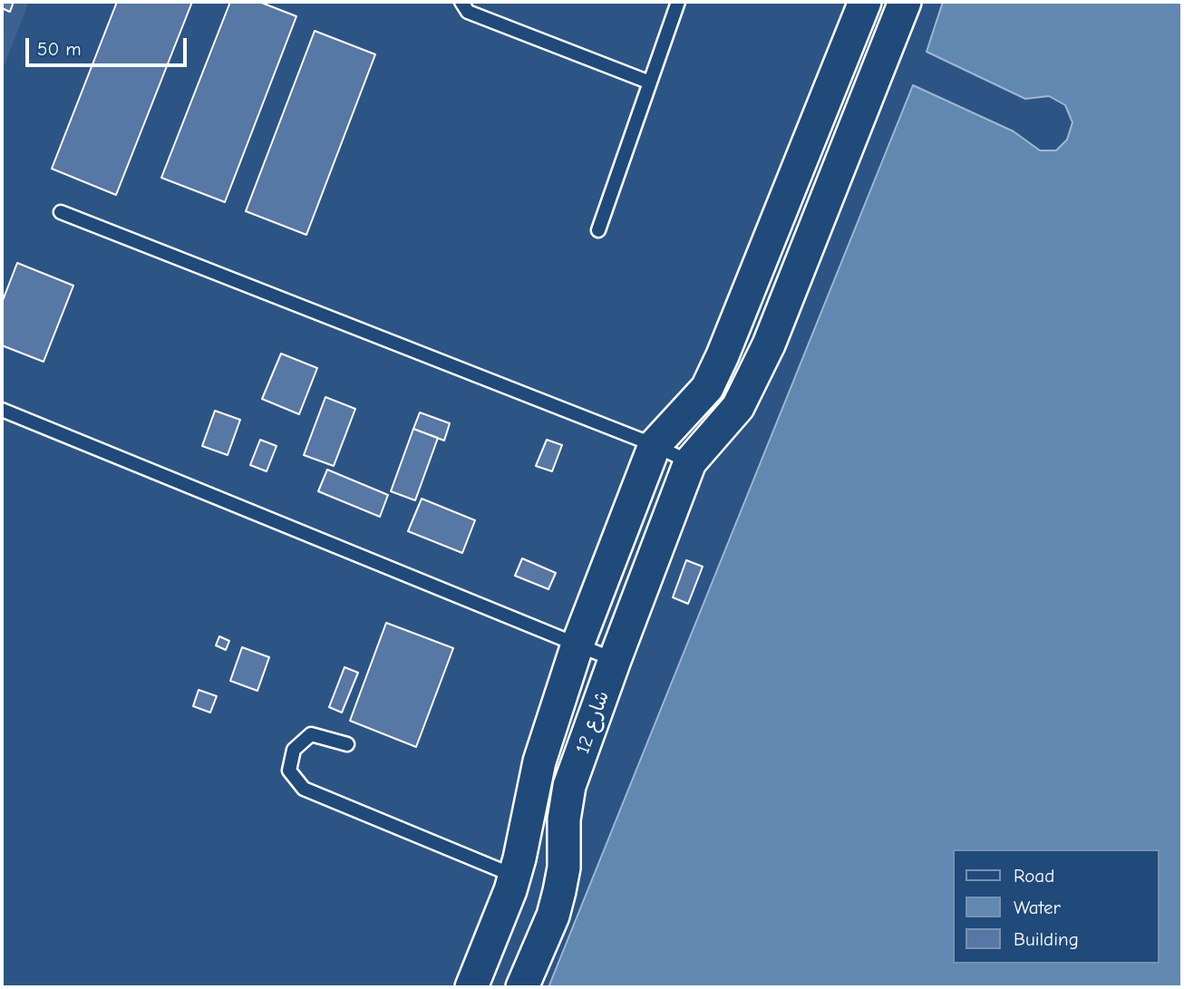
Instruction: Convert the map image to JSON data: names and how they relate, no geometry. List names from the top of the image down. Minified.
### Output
{"streets":{"street":["شارع 12"]},"legend":["Road","Water","Building"],"scale_bar":"50 m"}
